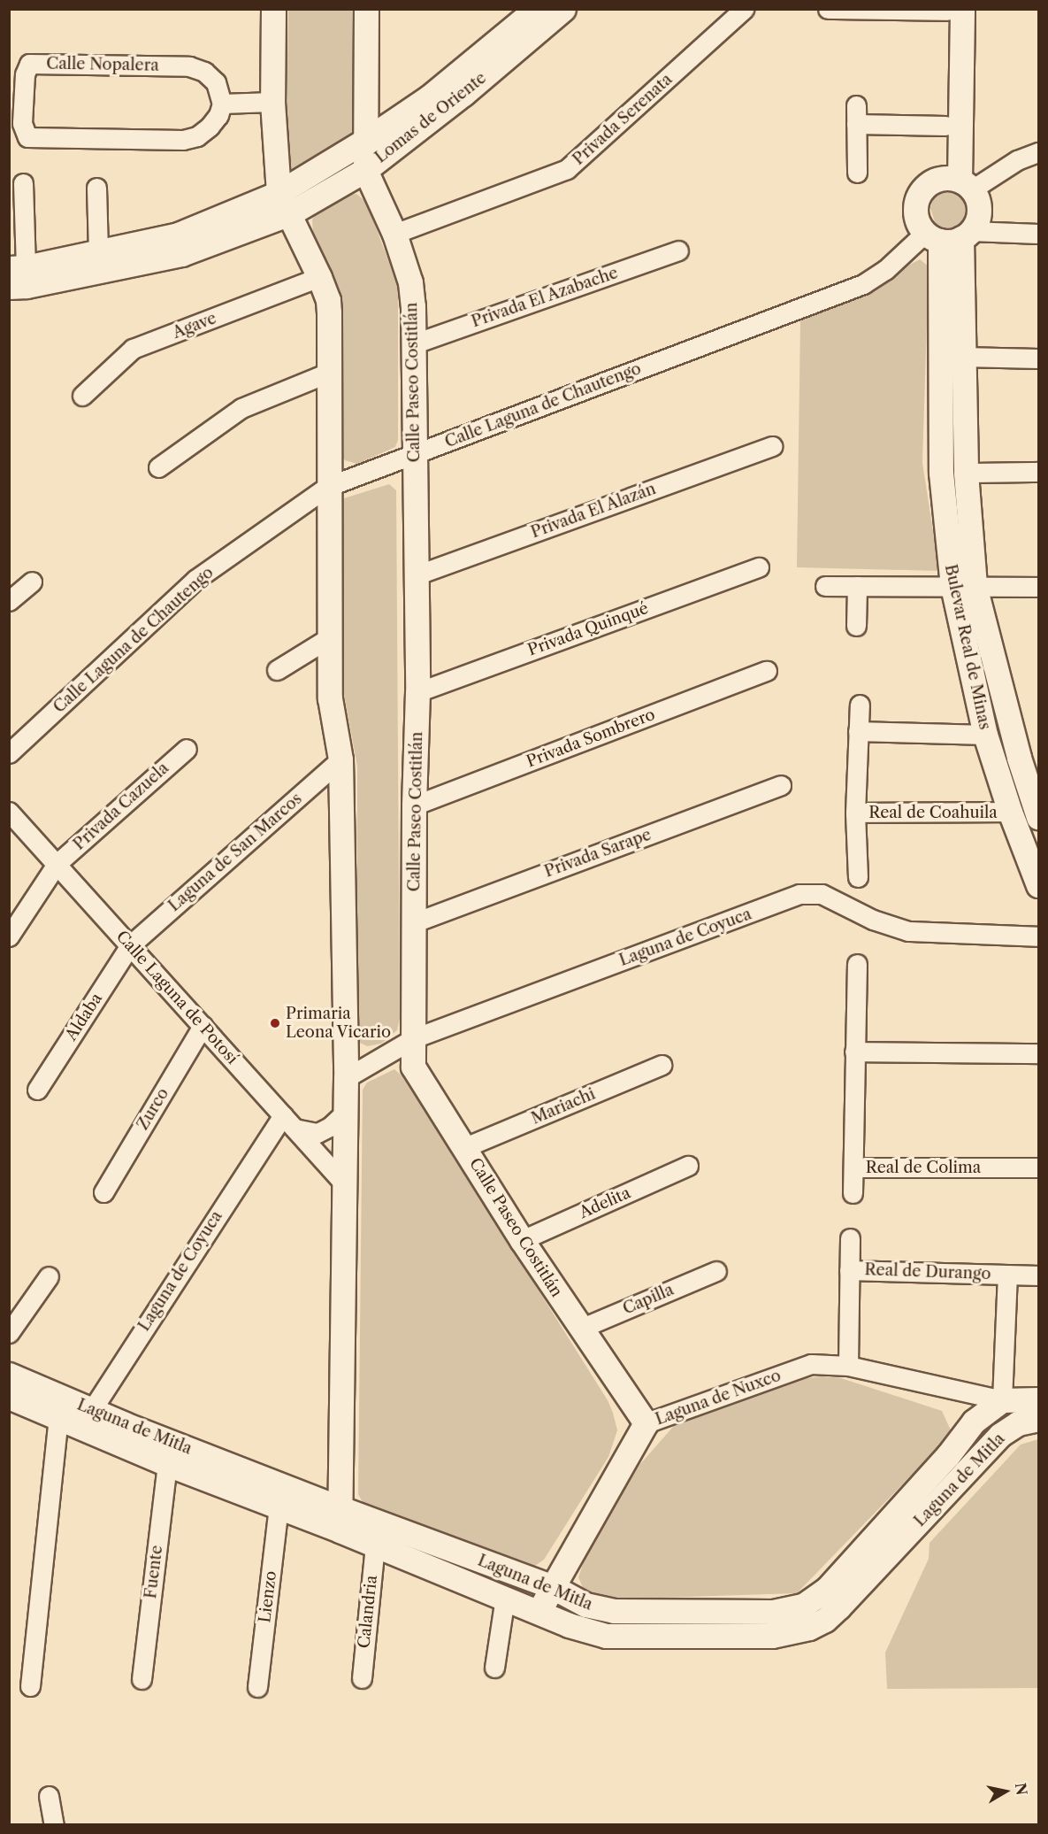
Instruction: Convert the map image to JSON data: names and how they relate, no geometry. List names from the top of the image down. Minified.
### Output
{"streets":{"street":["Calle Nopalera","Lomas de Oriente","Privada Serenata","Privada El Azabache","Agave","Calle Paseo Costitlán","Calle Laguna de Chautengo","Privada El Alazán","Privada Quinqué","Bulevar Real de Minas","Privada Sombrero","Privada Cazuela","Real de Coahuila","Laguna de San Marcos","Privada Sarape","Laguna de Coyuca","Calle Laguna de Potosí","Aldaba","Mariachi","Zurco","Real de Colima","Adelita","Real de Durango","Capilla","Laguna de Nuxco","Laguna de Mitla","Fuente","Lienzo","Calandria"]},"crossings":[["Lomas de Oriente","Calle Paseo Costitlán"],["Privada Serenata","Calle Paseo Costitlán"],["Privada El Azabache","Calle Paseo Costitlán"],["Calle Paseo Costitlán","Calle Laguna de Chautengo"],["Calle Paseo Costitlán","Privada El Alazán"],["Calle Paseo Costitlán","Privada Quinqué"],["Calle Paseo Costitlán","Privada Sombrero"],["Calle Paseo Costitlán","Privada Sarape"],["Calle Paseo Costitlán","Laguna de Coyuca"],["Calle Paseo Costitlán","Mariachi"],["Calle Paseo Costitlán","Adelita"],["Calle Paseo Costitlán","Capilla"],["Calle Paseo Costitlán","Laguna de Nuxco"],["Calle Laguna de Chautengo","Bulevar Real de Minas"],["Bulevar Real de Minas","Real de Coahuila"],["Privada Cazuela","Calle Laguna de Potosí"],["Laguna de San Marcos","Calle Laguna de Potosí"],["Laguna de San Marcos","Aldaba"],["Laguna de Coyuca","Calle Laguna de Potosí"],["Laguna de Coyuca","Laguna de Mitla"],["Calle Laguna de Potosí","Aldaba"],["Calle Laguna de Potosí","Zurco"],["Real de Durango","Laguna de Nuxco"],["Real de Durango","Laguna de Mitla"],["Laguna de Nuxco","Laguna de Mitla"],["Laguna de Mitla","Fuente"],["Laguna de Mitla","Lienzo"],["Laguna de Mitla","Calandria"]],"places":["Primaria Leona Vicario"],"north":"right"}
